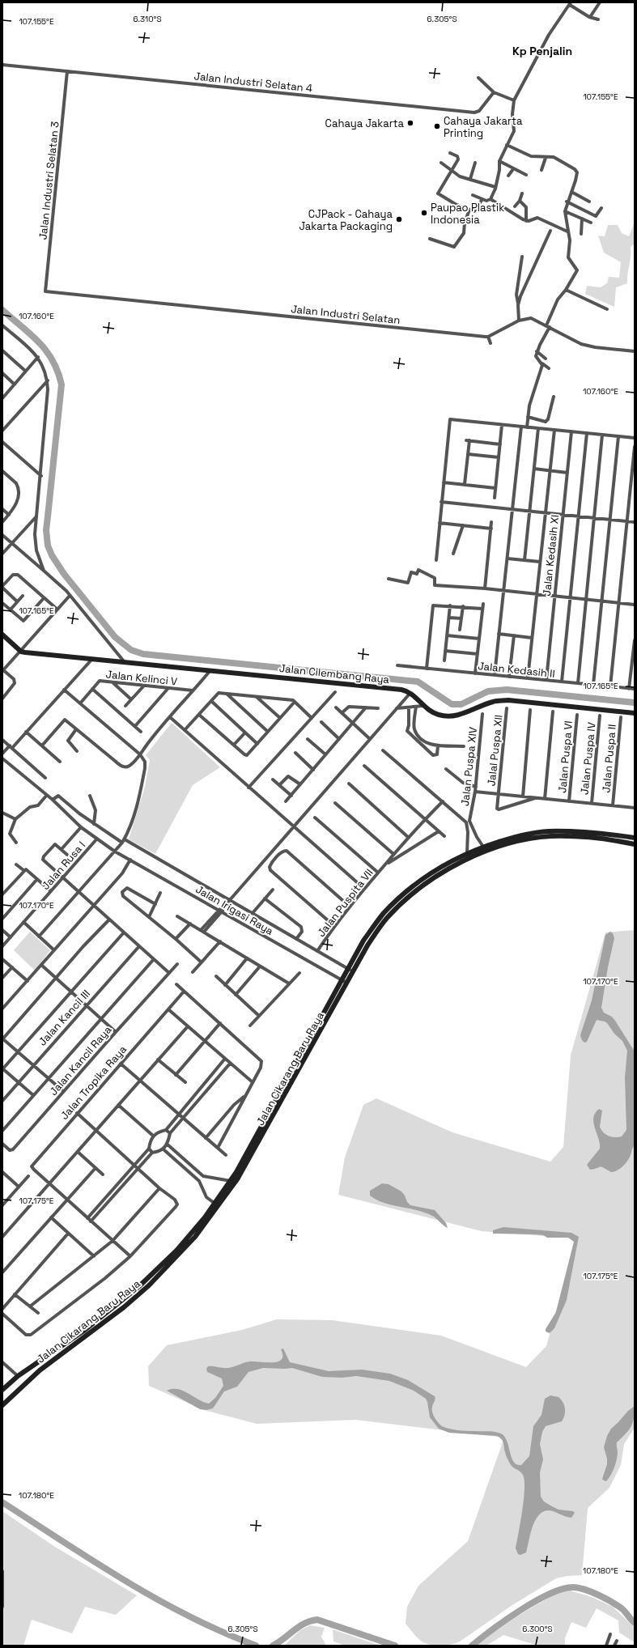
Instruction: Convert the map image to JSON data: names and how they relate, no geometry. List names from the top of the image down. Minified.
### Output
{"streets":{"main road":["Jalan Cilembang Raya","Jalan Cikarang Baru Raya"],"street":["Jalan Industri Selatan 4","Jalan Industri Selatan 3","Jalan Industri Selatan","Jalan Kedasih XI","Jalan Kedasih II","Jalan Kelinci V","Jalal Puspa XII","Jalan Puspa VI","Jalan Puspa IV","Jalan Puspa II","Jalan Puspa XIV","Jalan Rusa I","Jalan Puspita VII","Jalan Irigasi Raya","Jalan Kancil III","Jalan Kancil Raya","Jalan Tropika Raya"]},"crossings":[["Jalan Industri Selatan 4","Jalan Industri Selatan 3"],["Jalan Industri Selatan 3","Jalan Industri Selatan"],["Jalan Kedasih XI","Jalan Kedasih II"],["Jalan Puspa XIV","Jalan Cikarang Baru Raya"],["Jalan Rusa I","Jalan Irigasi Raya"],["Jalan Puspita VII","Jalan Irigasi Raya"],["Jalan Irigasi Raya","Jalan Cikarang Baru Raya"]],"districts":["Kp Penjalin"],"places":["Cahaya Jakarta","Cahaya Jakarta Printing","Paupao Plastik Indonesia","CJPack - Cahaya Jakarta Packaging"],"coordinates":["6.310°S","6.305°S","107.155°E","107.160°E","107.165°E","107.170°E","107.175°E","107.180°E","6.300°S"]}
